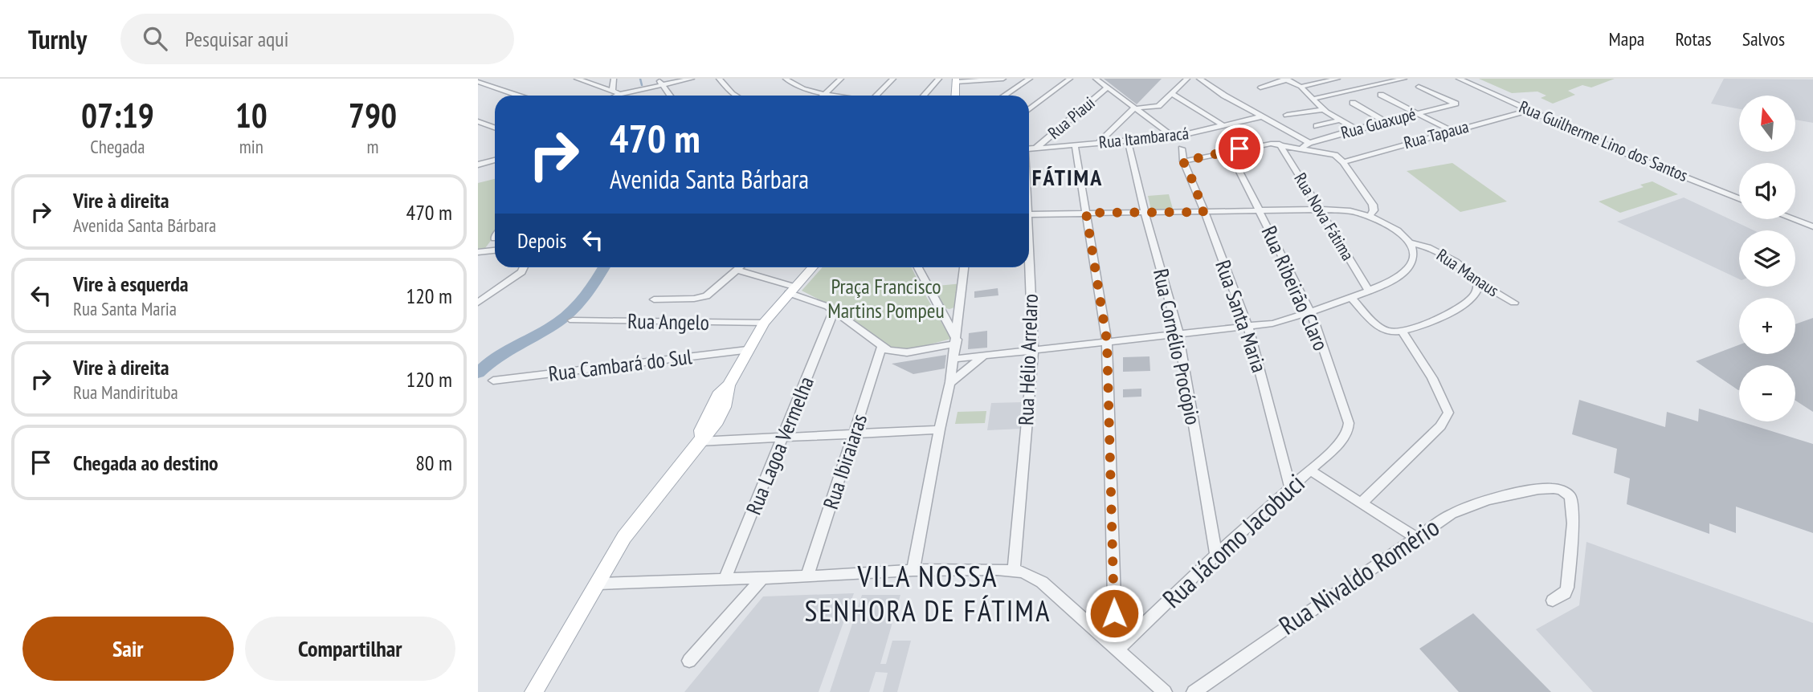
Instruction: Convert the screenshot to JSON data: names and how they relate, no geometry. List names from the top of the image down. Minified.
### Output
{"streets":{"street":["Rua Piaui","Rua Guaxupé","Rua Tapaua","Rua Itambaracá","Rua Guilherme Lino dos Santos","Rua Nova Fátima","Rua Manaus","Rua Ribeirão Claro","Rua Santa Maria","Rua Angelo","Rua Cornélio Procópio","Rua Hélio Arrelaro","Rua Cambará do Sul","Rua Lagoa Vermelha","Rua Ibiraiaras","Rua Jácomo Jacobuci","Rua Nivaldo Romério"]},"crossings":[["Rua Piaui","Rua Itambaracá"],["Rua Tapaua","Rua Guilherme Lino dos Santos"],["Rua Itambaracá","Rua Cornélio Procópio"],["Rua Ribeirão Claro","Rua Jácomo Jacobuci"],["Rua Santa Maria","Rua Jácomo Jacobuci"],["Rua Cornélio Procópio","Rua Jácomo Jacobuci"]],"districts":["FÁTIMA","VILA NOSSA SENHORA DE FÁTIMA"],"parks":["Praça Francisco Martins Pompeu"],"north":"top","page":{"header":"Turnly","search":"Pesquisar aqui","nav":["Mapa","Rotas","Salvos"],"eta":["07:19","Chegada","10","min","790","m"],"map_buttons":["+","−"],"turn":["470 m","Avenida Santa Bárbara"],"list":[{"name":"Vire à direita","note":"Avenida Santa Bárbara","value":"470 m"},{"name":"Vire à esquerda","note":"Rua Santa Maria","value":"120 m"},{"name":"Vire à direita","note":"Rua Mandirituba","value":"120 m"},{"name":"Chegada ao destino","value":"80 m"}],"then":"Depois","buttons":["Sair","Compartilhar"]}}
